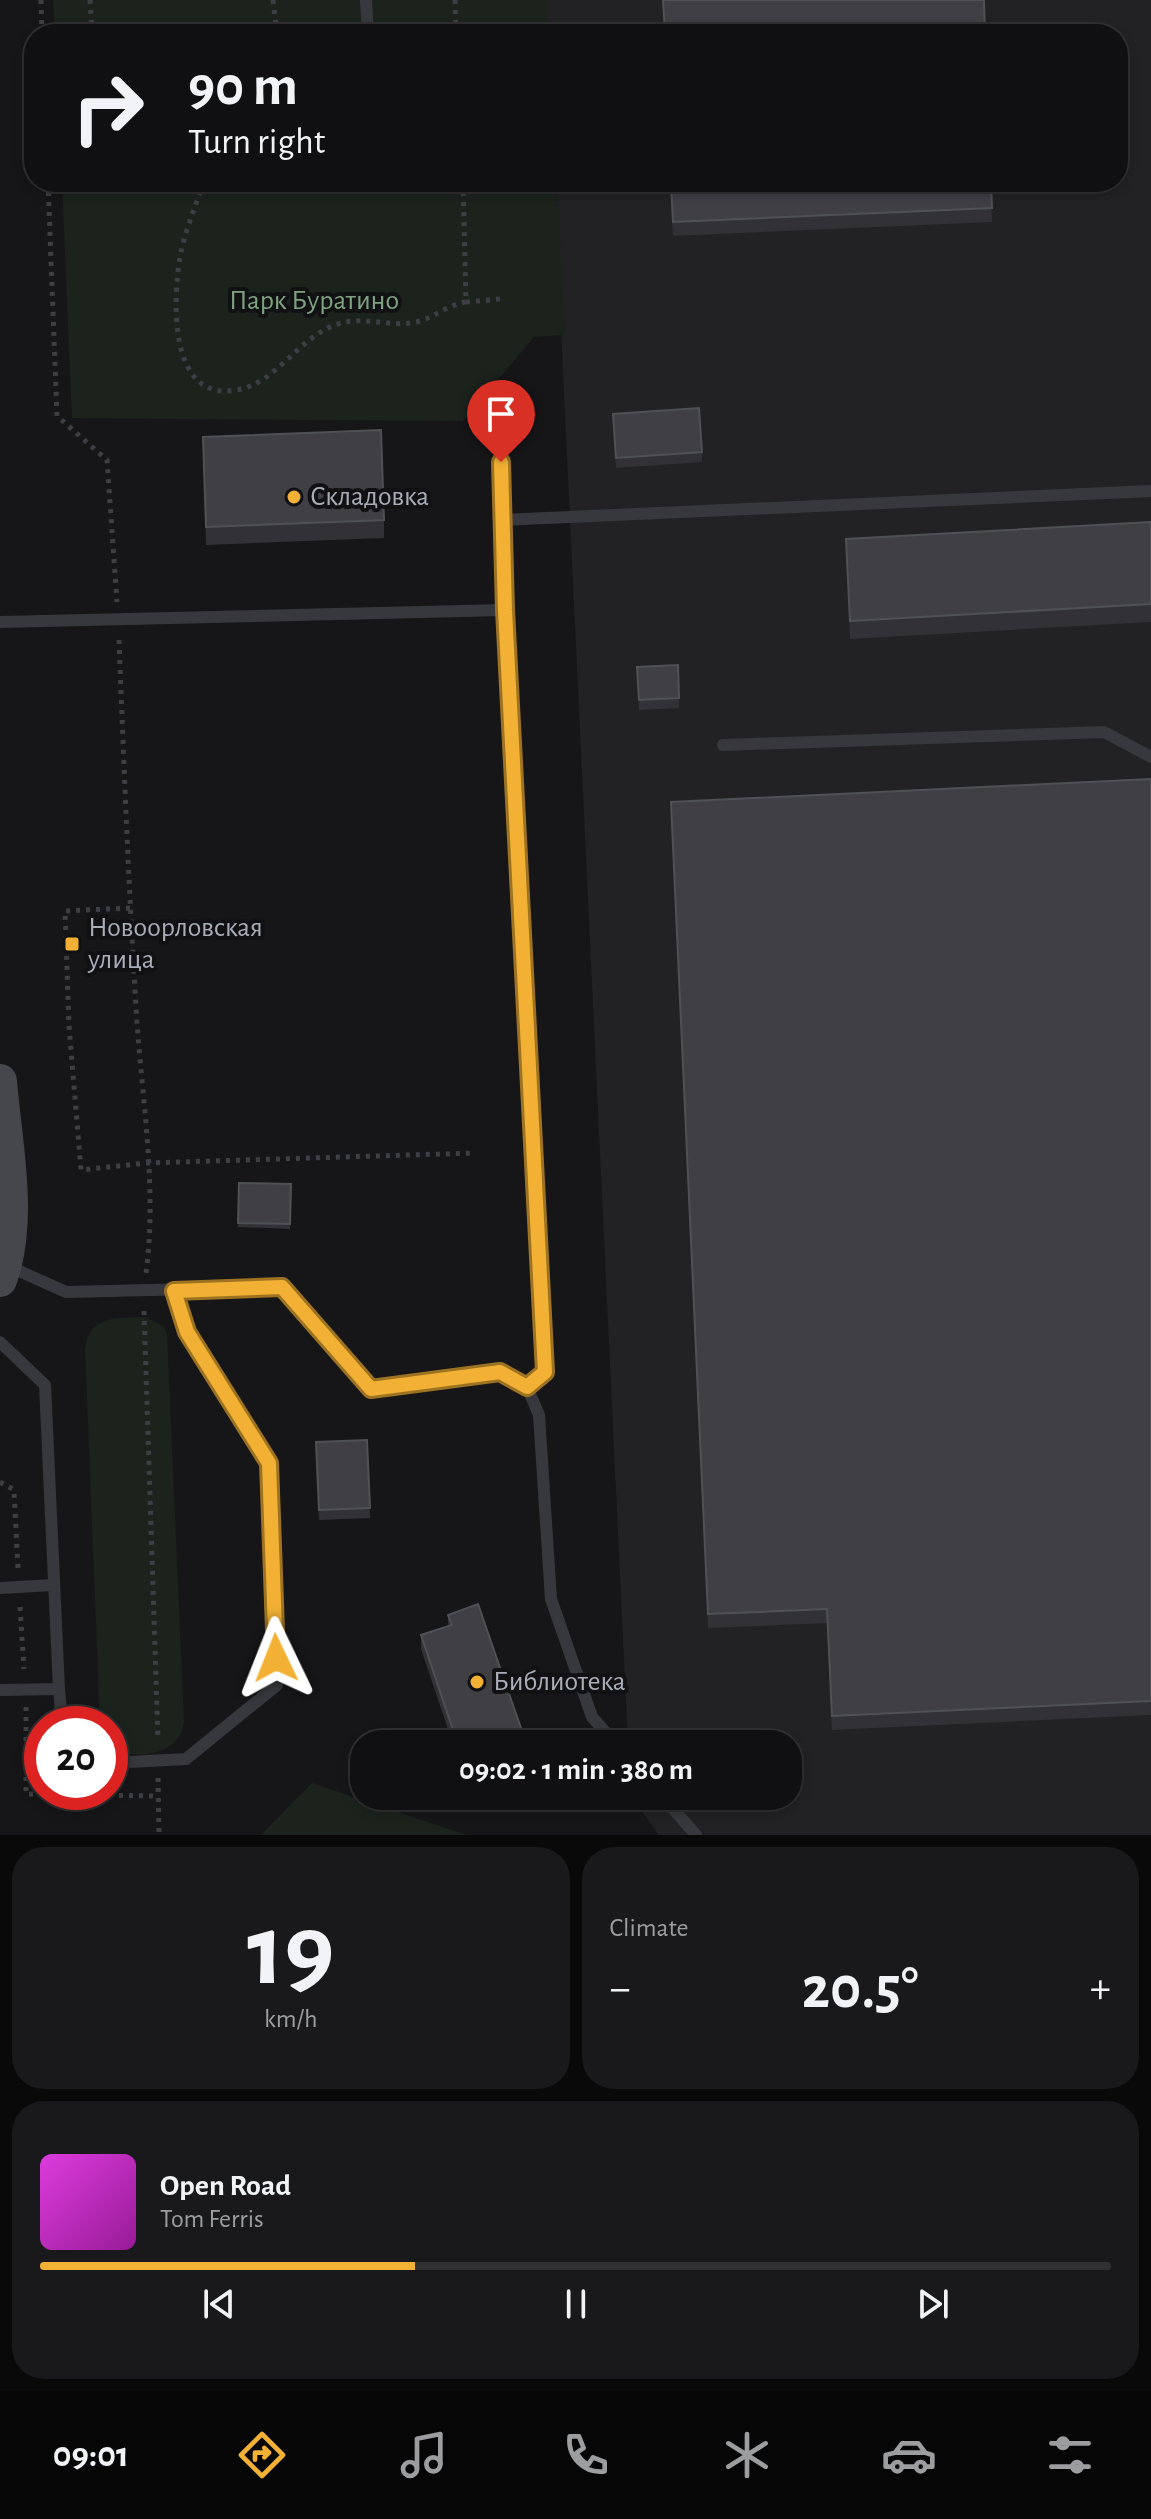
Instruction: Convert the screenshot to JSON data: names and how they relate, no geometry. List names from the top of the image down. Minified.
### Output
{"parks":["Парк Буратино"],"places":{"other":["Складовка","Библиотека"],"transit":["Новоорловская улица"]},"page":{"turn":["90 m","Turn right"],"limit":"20","trip":"09:02 · 1 min · 380 m","tile":[["19","km/h"],"Climate"],"heat":["−","20.5°","+"],"song":["Open Road","Tom Ferris"],"tabs":"09:01"}}
